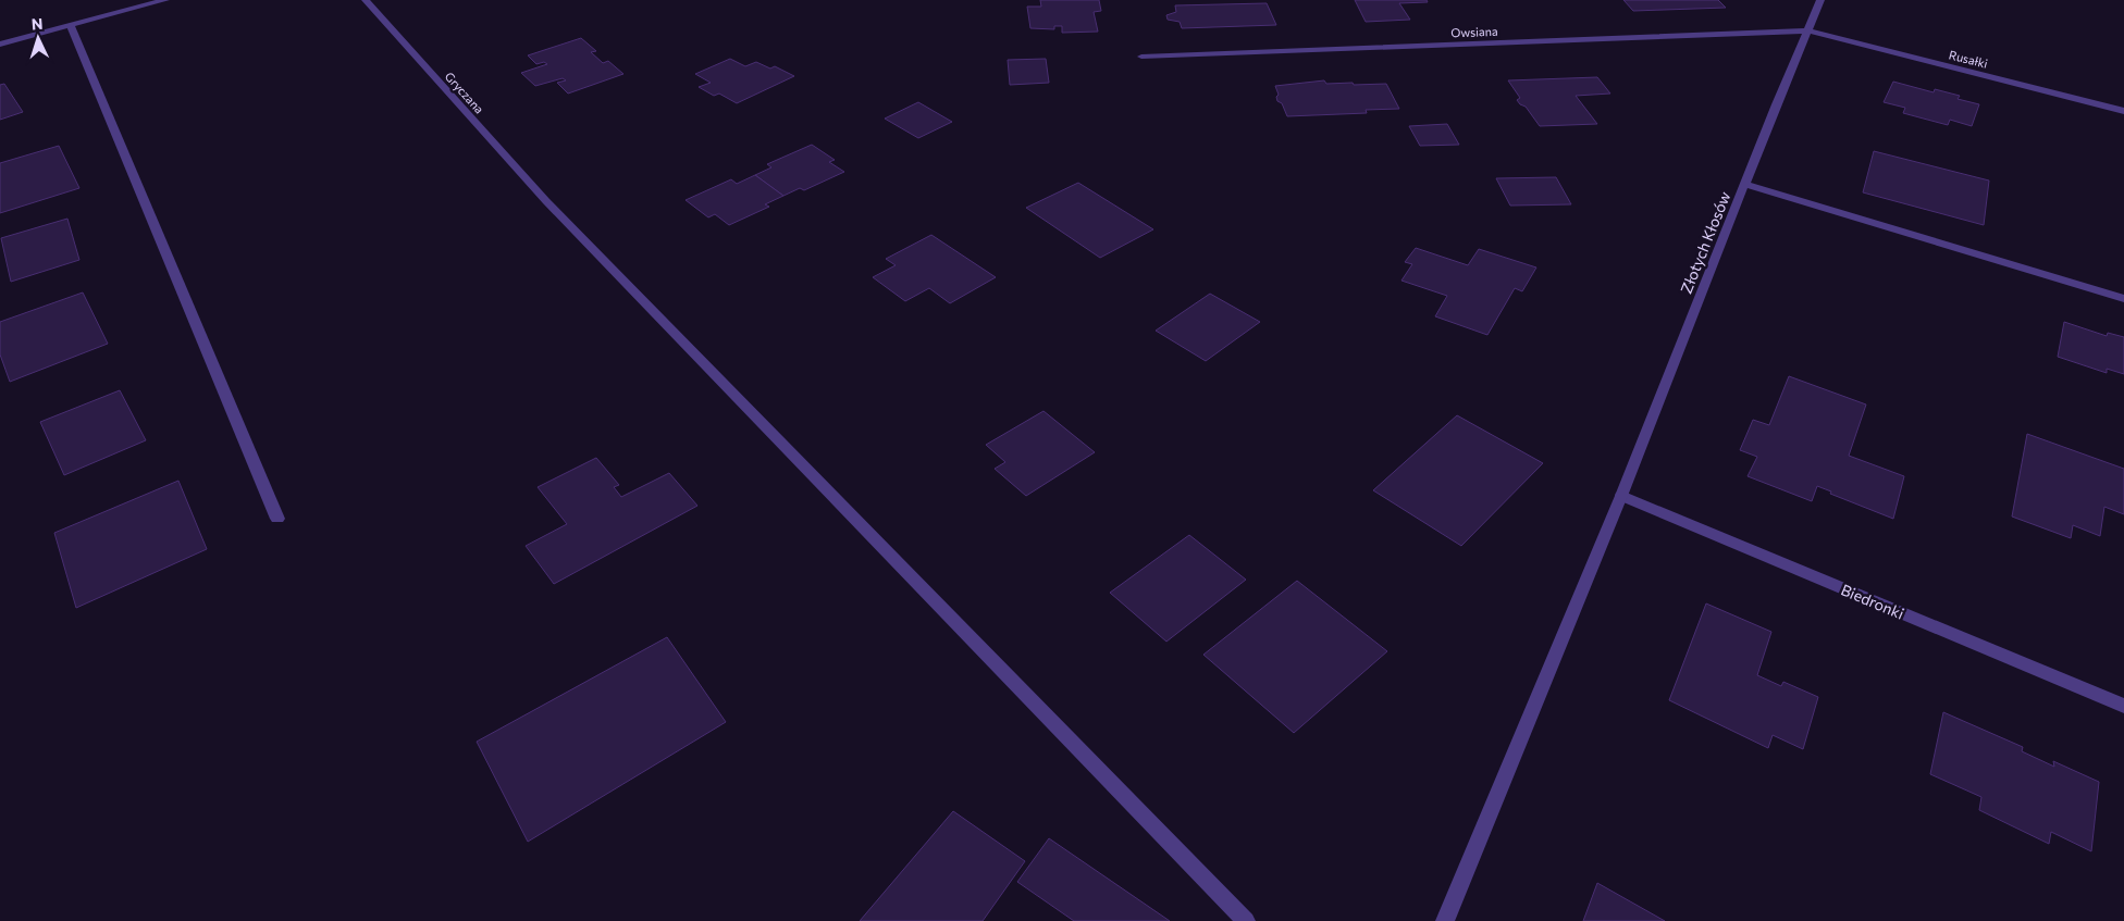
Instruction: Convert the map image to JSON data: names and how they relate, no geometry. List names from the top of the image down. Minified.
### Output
{"streets":{"street":["Owsiana","Rusałki","Gryczana","Złotych Kłosów","Biedronki"]},"crossings":[["Owsiana","Rusałki"],["Owsiana","Złotych Kłosów"],["Rusałki","Złotych Kłosów"],["Złotych Kłosów","Biedronki"]],"north":"top"}
